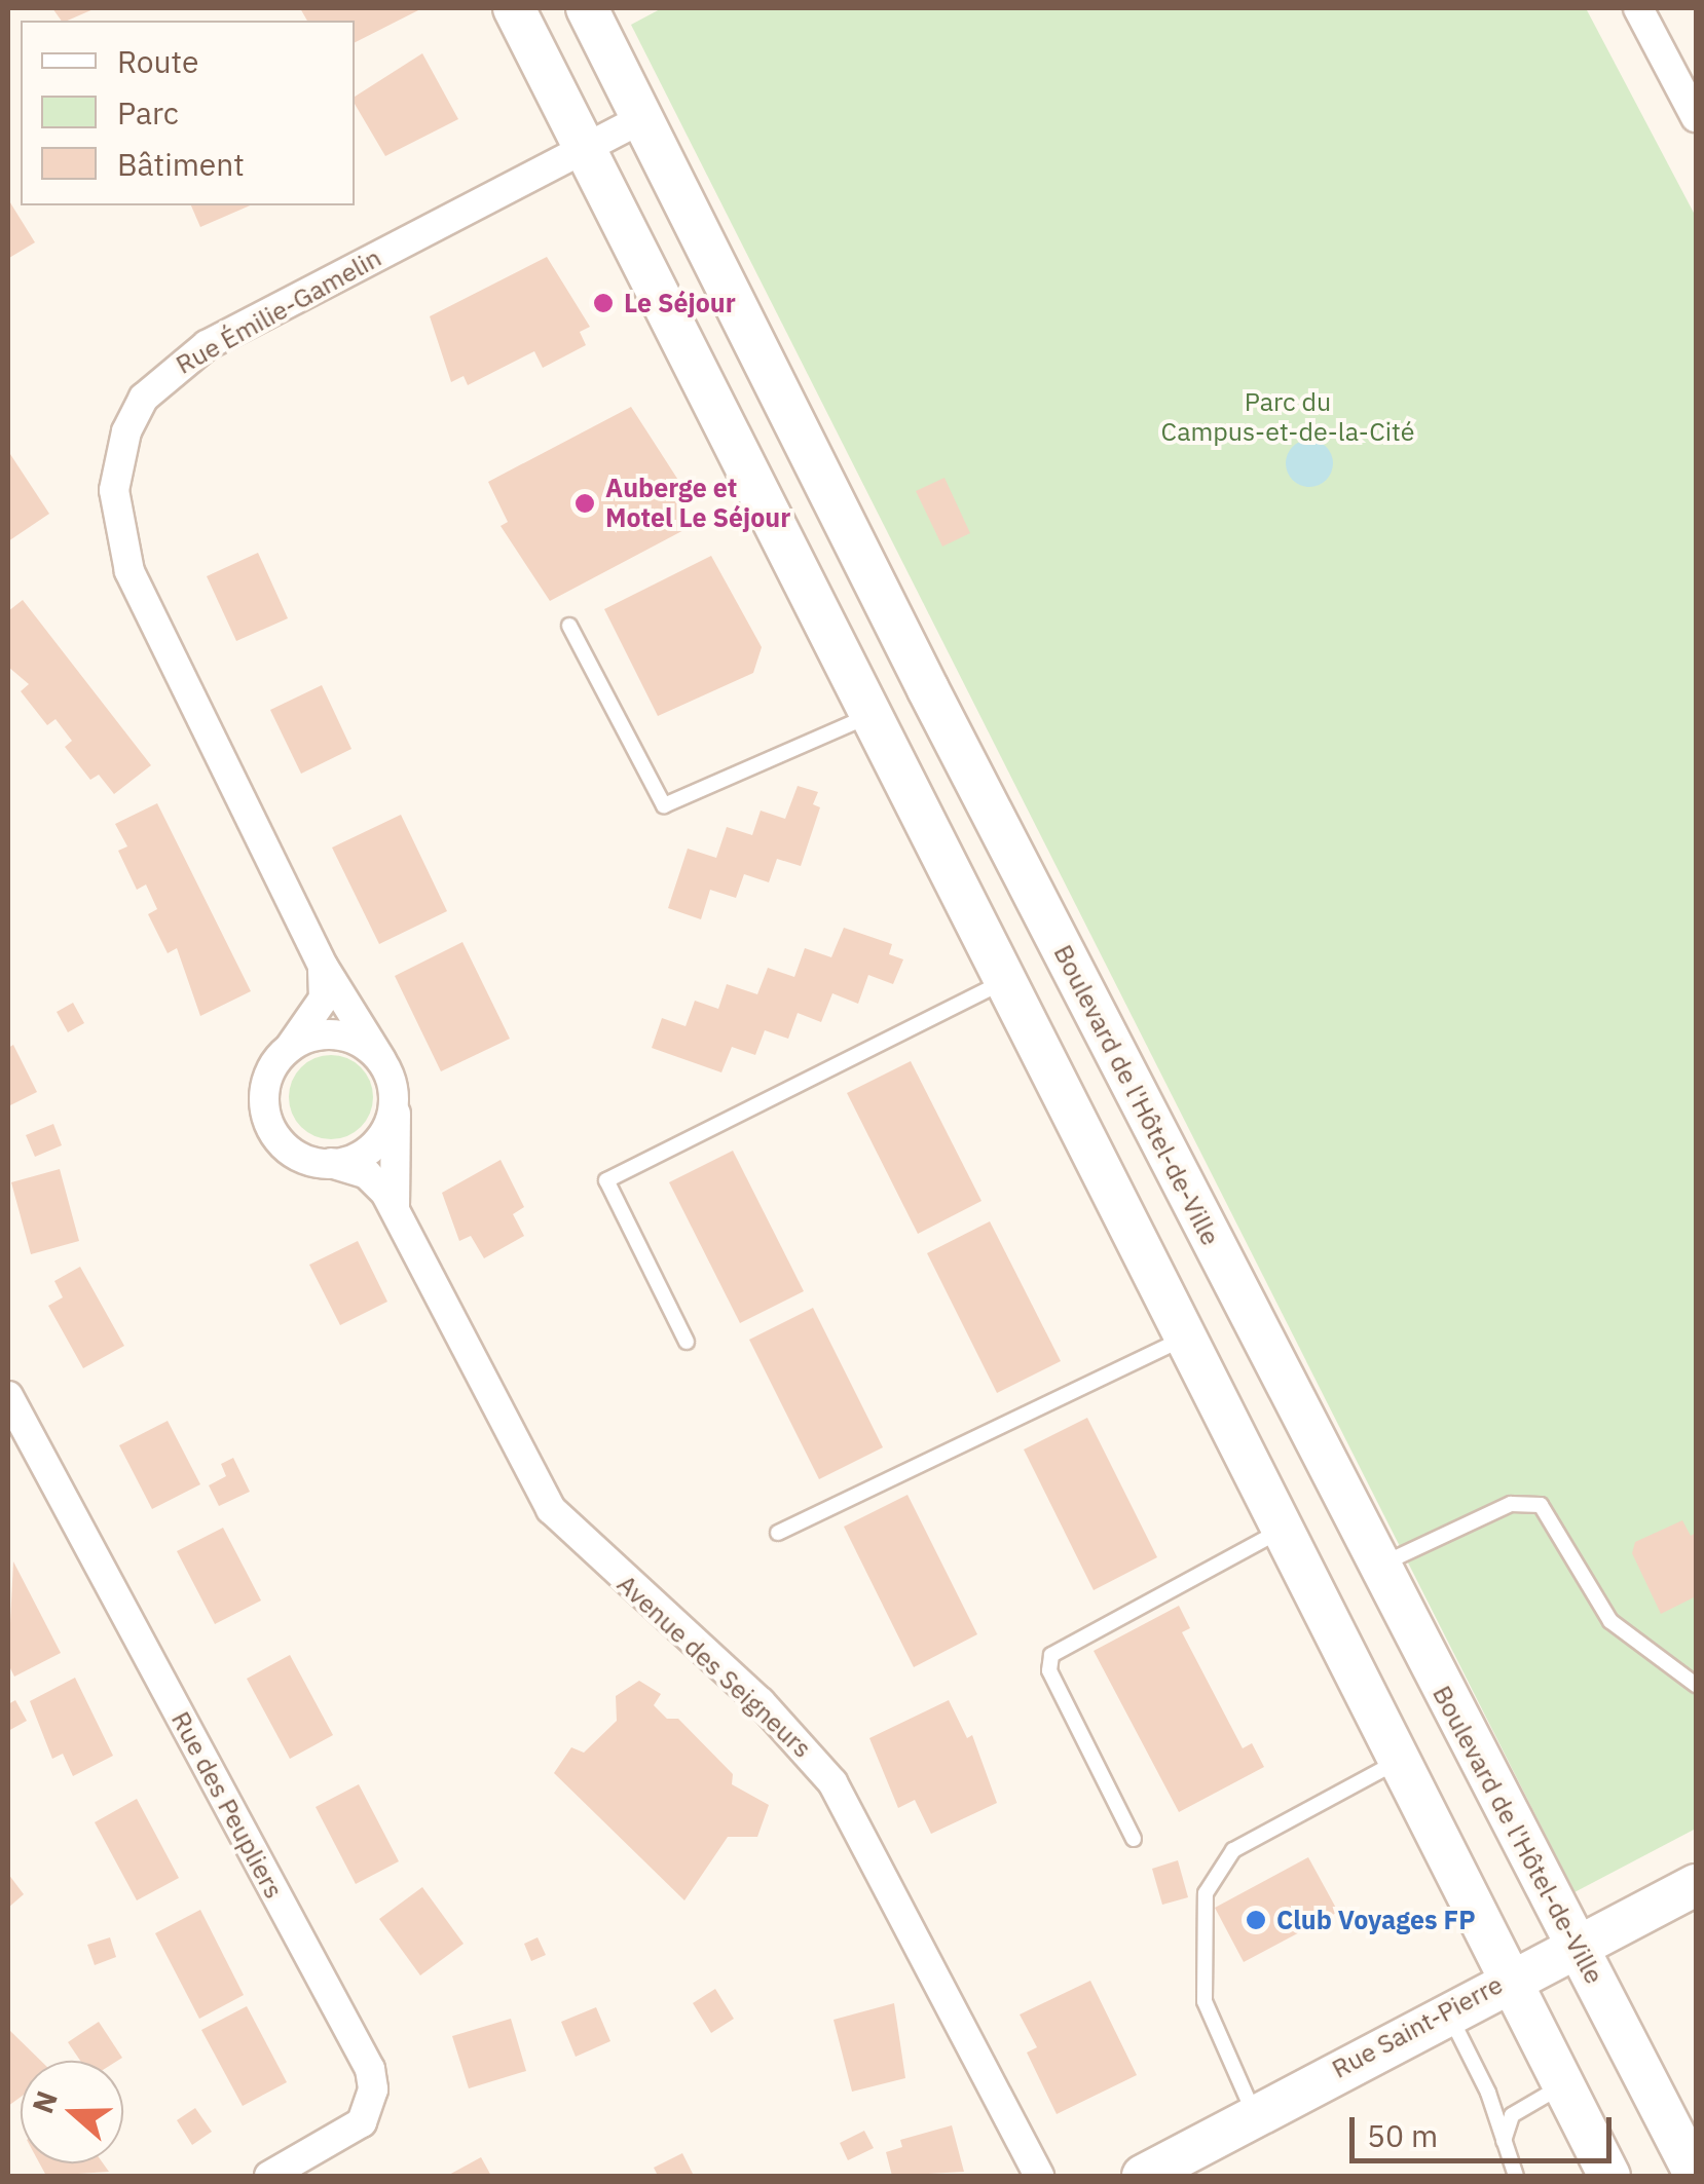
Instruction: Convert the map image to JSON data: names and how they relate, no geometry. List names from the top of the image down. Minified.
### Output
{"streets":{"main road":["Boulevard de l'Hôtel-de-Ville","Rue Saint-Pierre"],"street":["Rue Émilie-Gamelin","Avenue des Seigneurs","Rue des Peupliers"]},"crossings":[["Rue Émilie-Gamelin","Boulevard de l'Hôtel-de-Ville"],["Rue Émilie-Gamelin","Avenue des Seigneurs"],["Boulevard de l'Hôtel-de-Ville","Rue Saint-Pierre"]],"parks":["Parc du Campus-et-de-la-Cité"],"places":["Le Séjour","Auberge et Motel Le Séjour","Club Voyages FP"],"legend":["Route","Parc","Bâtiment"],"scale_bar":"50 m","north":"left"}
